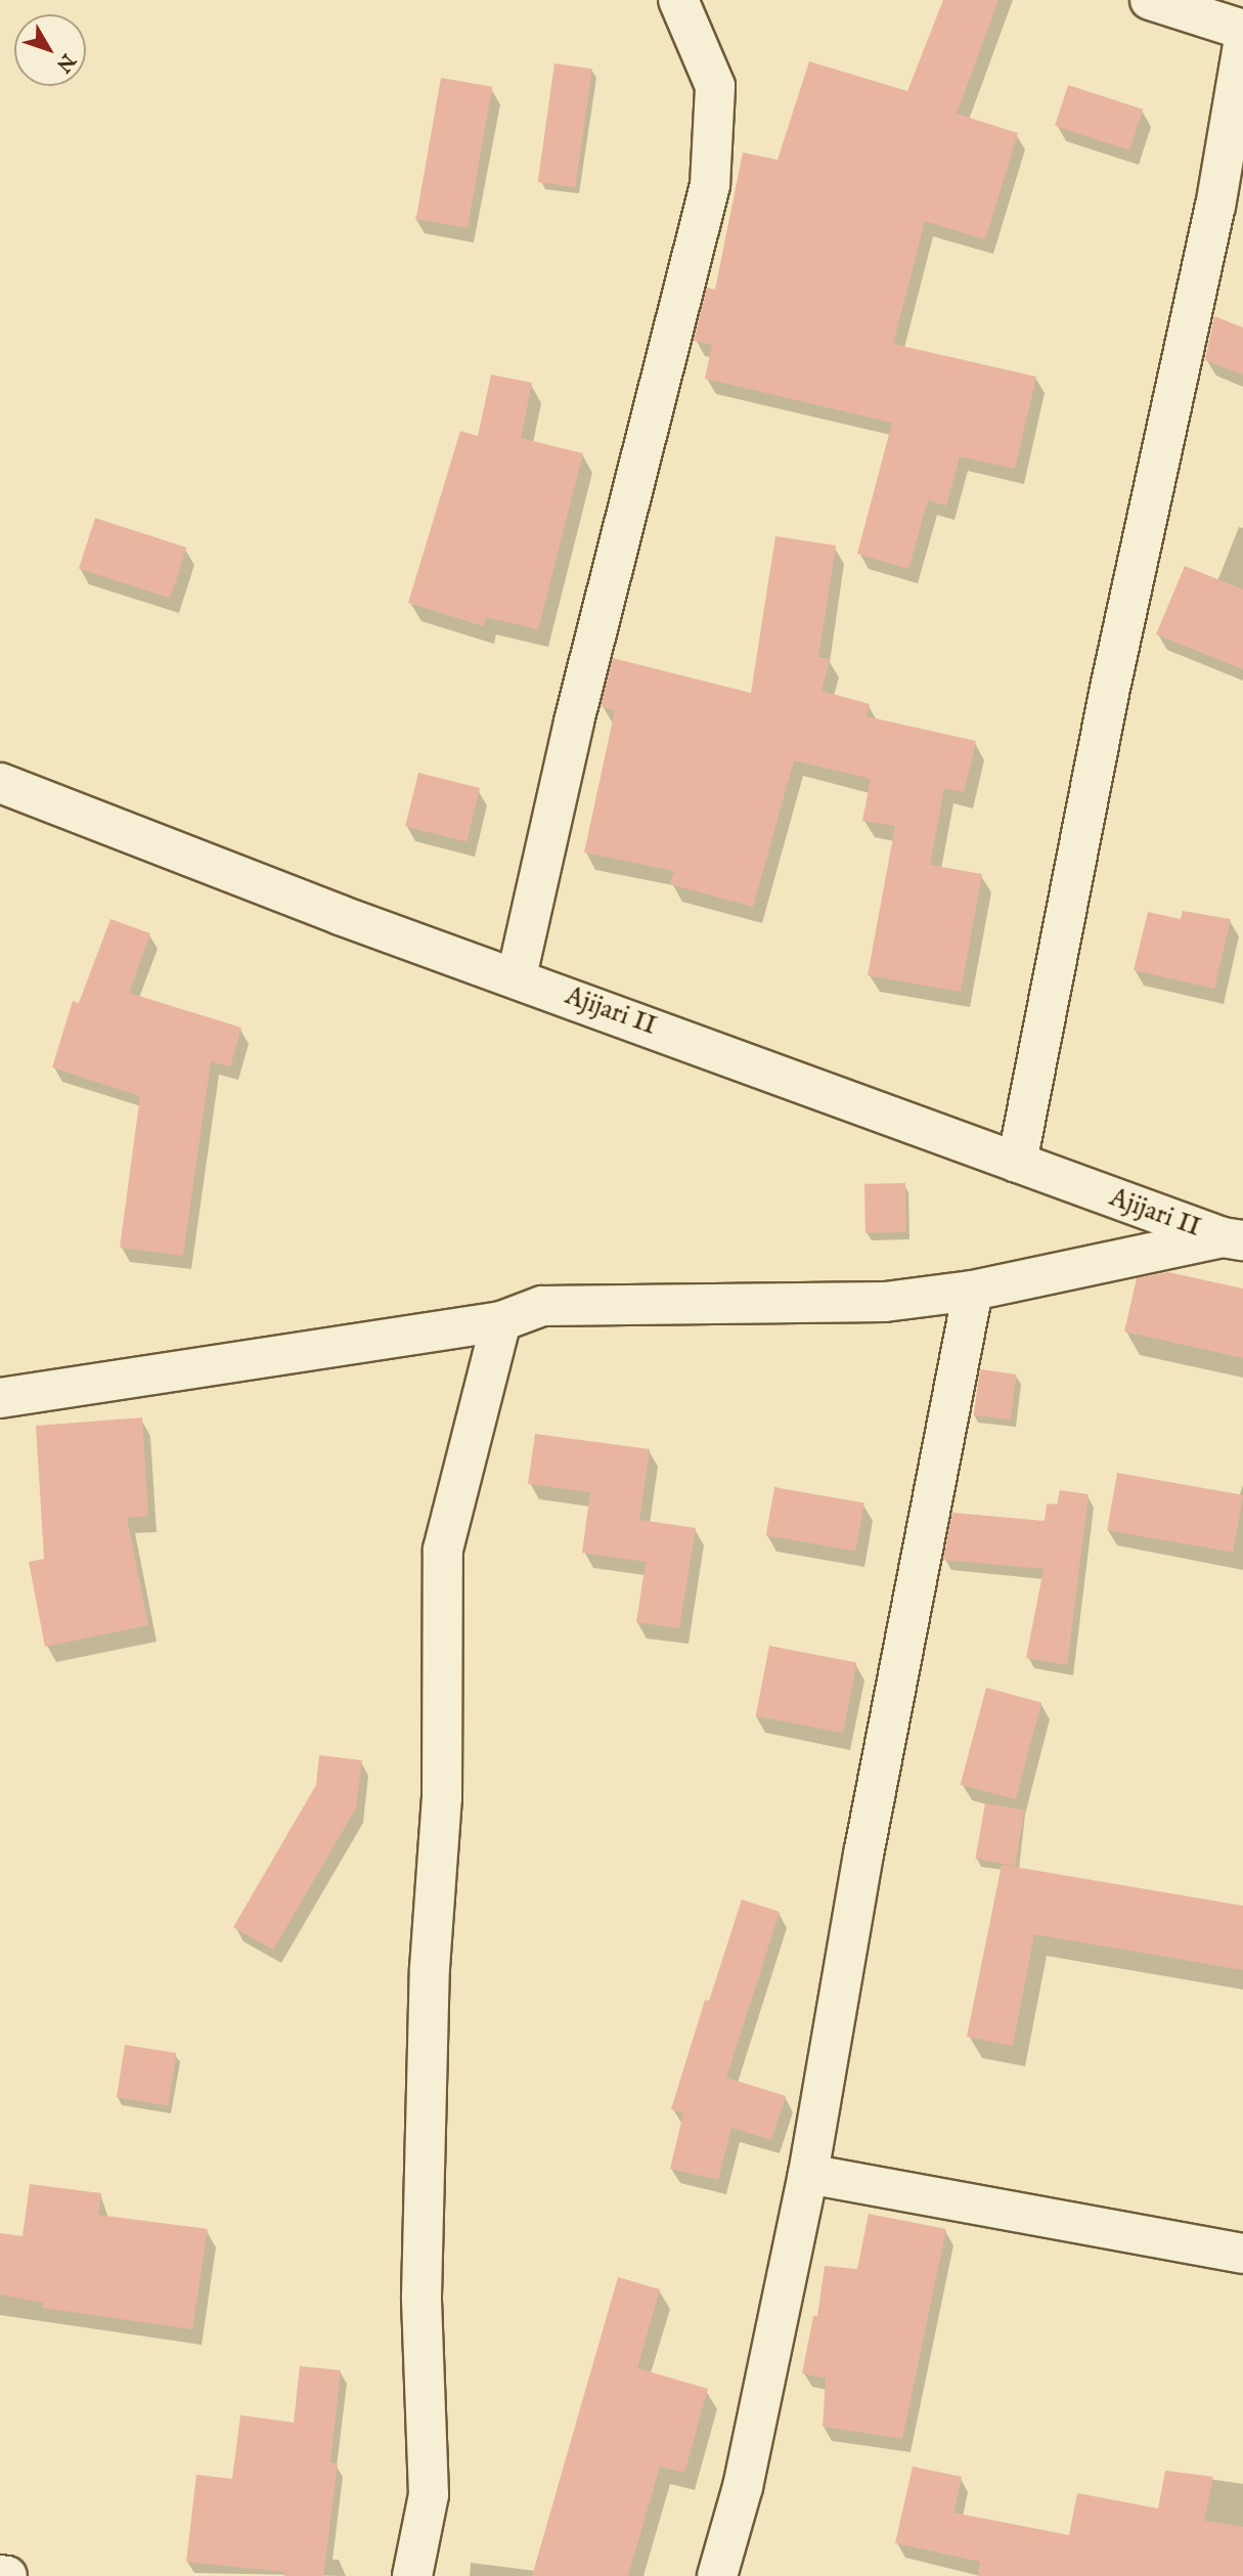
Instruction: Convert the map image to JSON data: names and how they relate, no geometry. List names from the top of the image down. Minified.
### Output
{"streets":{"street":["Ajijari II"]},"north":"bottom right"}
